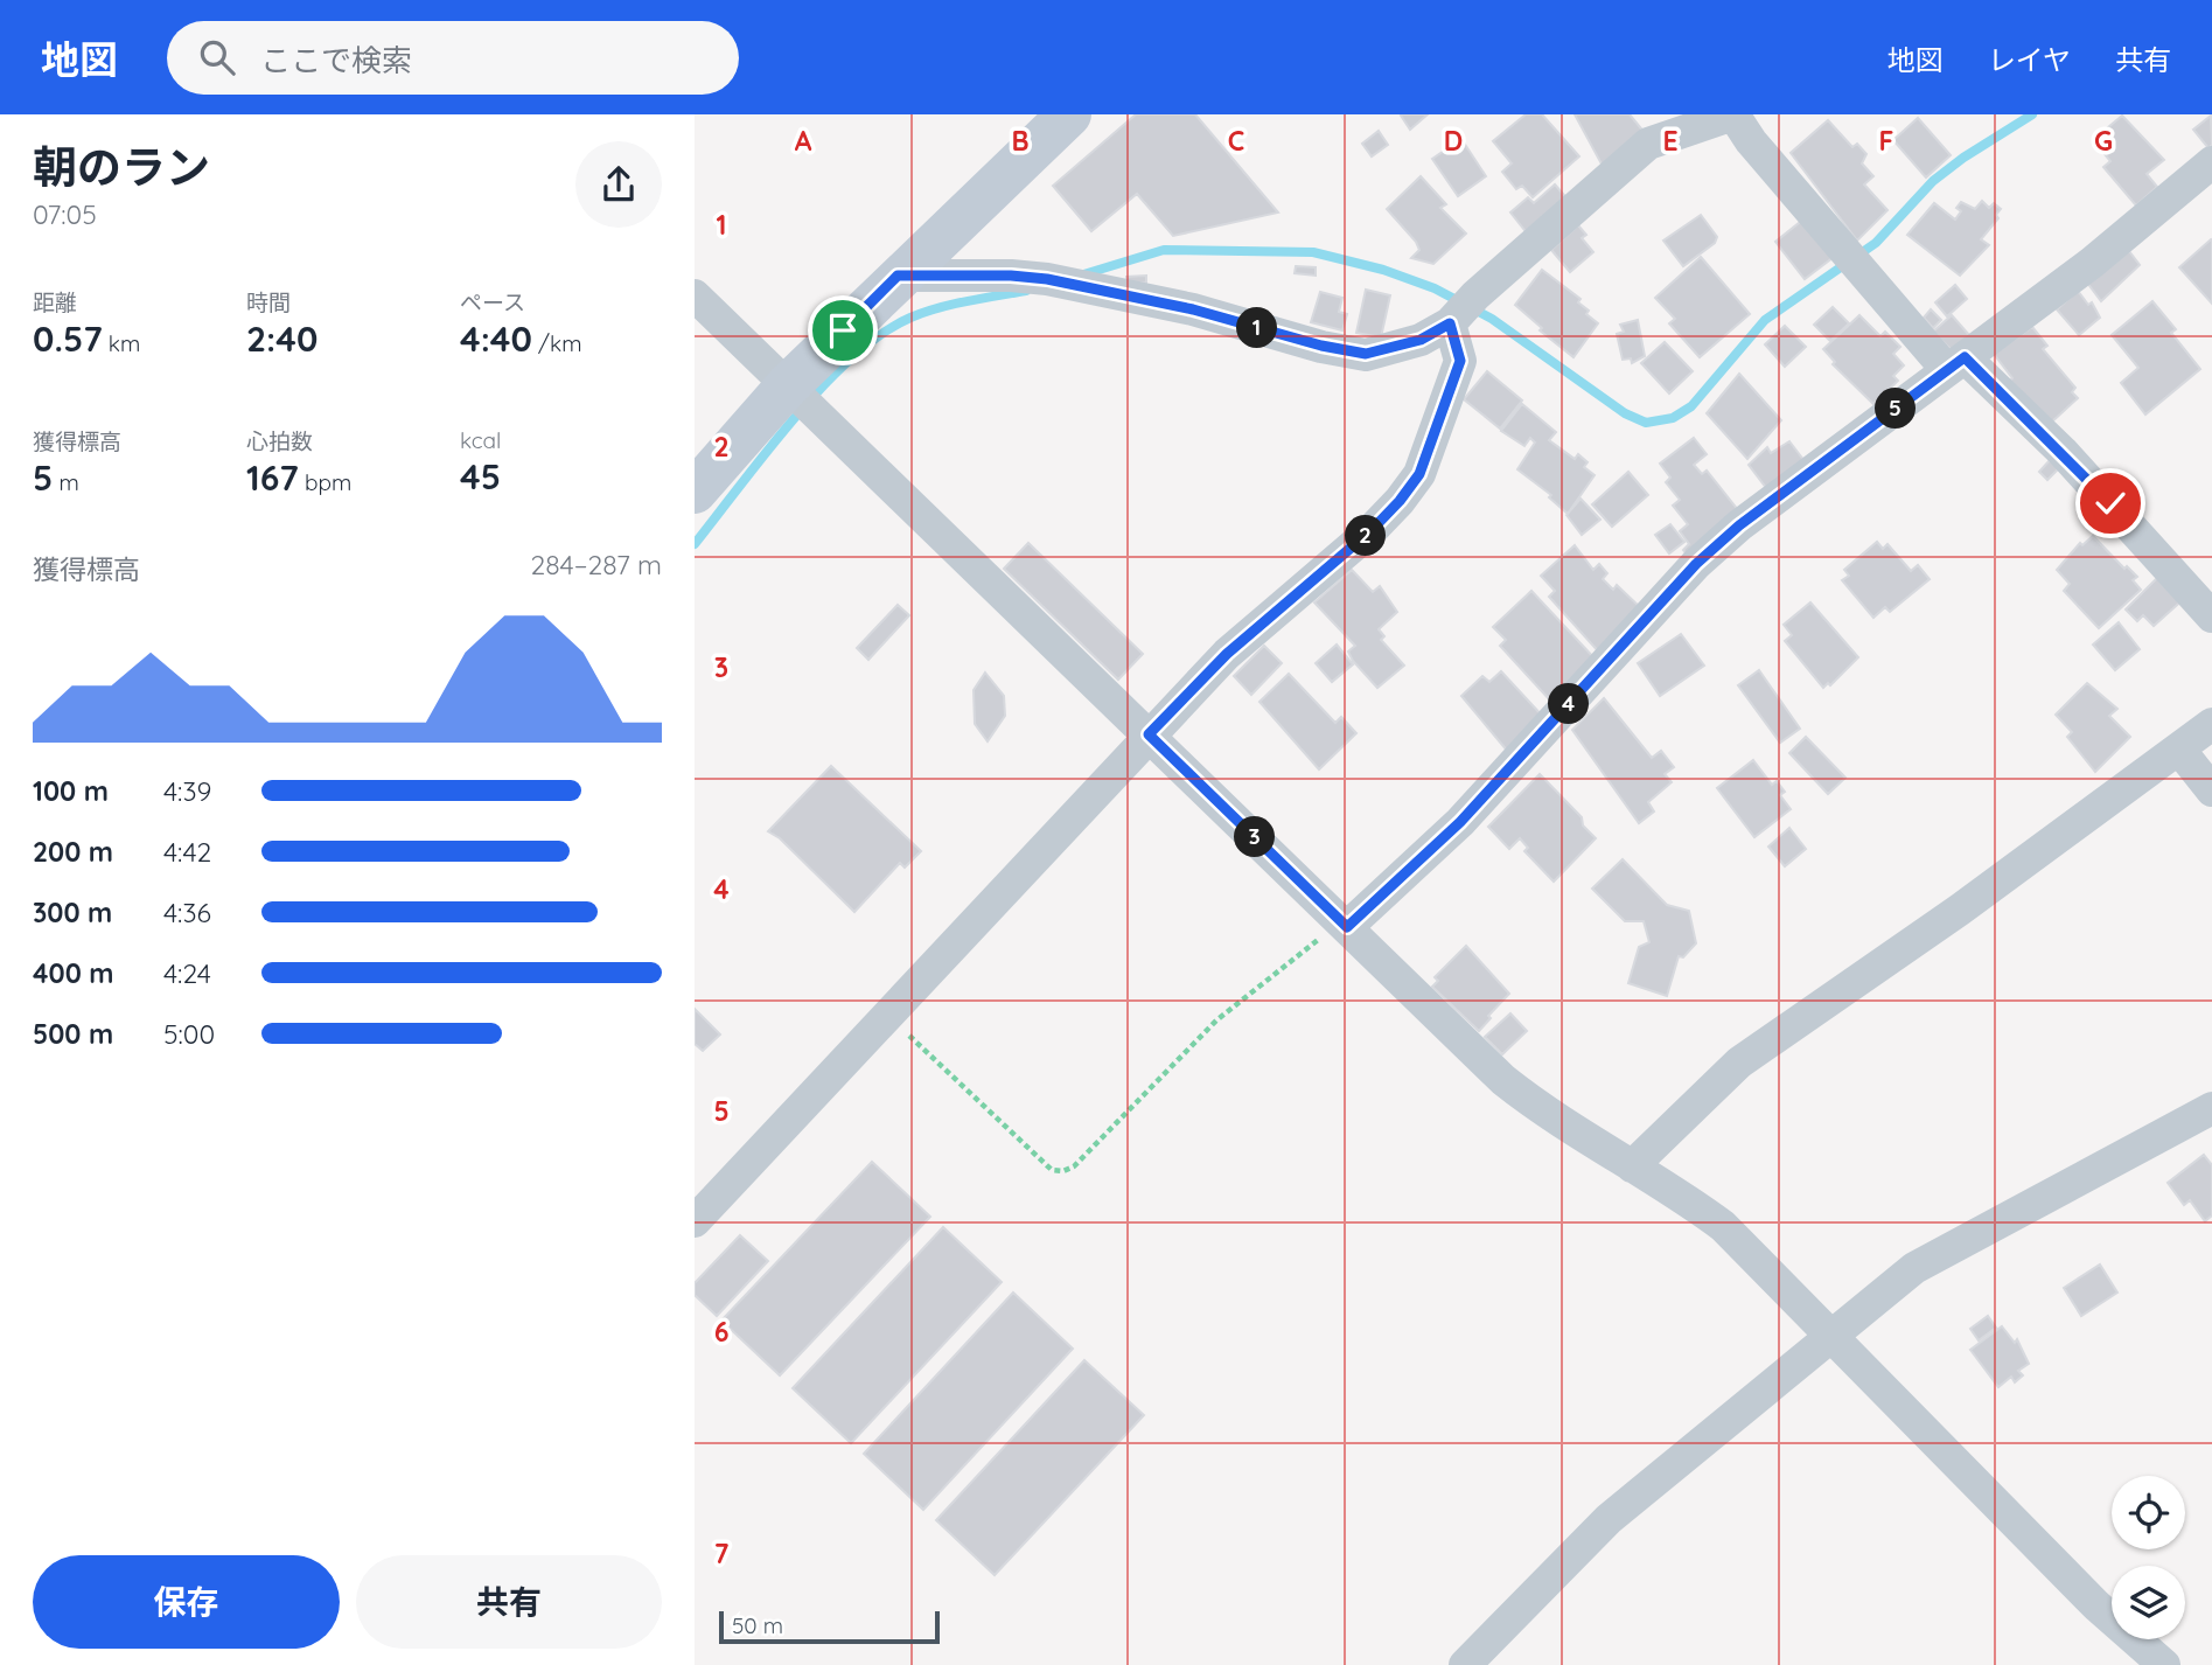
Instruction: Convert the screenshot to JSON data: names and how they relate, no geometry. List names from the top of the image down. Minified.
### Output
{"scale_bar":"50 m","page":{"header":"地図","search":"ここで検索","nav":["地図","レイヤ","共有"],"heading":["朝のラン","07:05"],"stats":[["距離","0.57 km"],["時間","2:40"],["ペース","4:40 /km"],["獲得標高","5 m"],["心拍数","167 bpm"],["kcal","45"]],"pins":["1","5","2","4","3"],"chart":["獲得標高","284–287 m"],"list":[{"name":"100 m","note":"4:39"},{"name":"200 m","note":"4:42"},{"name":"300 m","note":"4:36"},{"name":"400 m","note":"4:24"},{"name":"500 m","note":"5:00"}],"buttons":["保存","共有"],"scale":"50 m"},"grid":{"columns":["A","B","C","D","E","F","G"],"rows":["1","2","3","4","5","6","7"]}}
